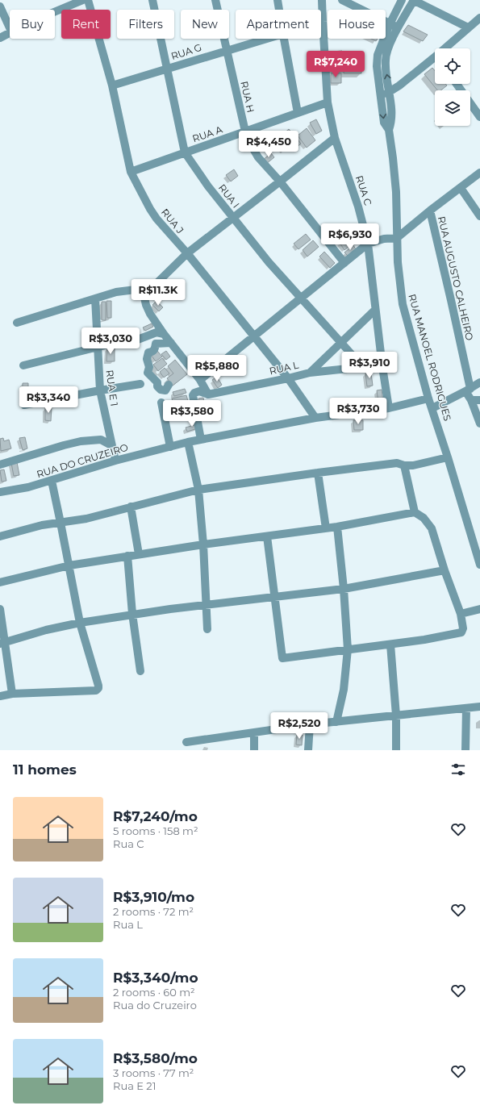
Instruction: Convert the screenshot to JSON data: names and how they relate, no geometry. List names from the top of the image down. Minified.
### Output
{"streets":{"street":["RUA G","RUA H","RUA A","RUA C","RUA I","RUA J","RUA AUGUSTO CALHEIRO","RUA MANOEL RODRIGUES","RUA L","RUA E 1","RUA DO CRUZEIRO"]},"crossings":[["RUA G","RUA H"],["RUA G","RUA I"],["RUA G","RUA J"],["RUA H","RUA A"],["RUA A","RUA C"],["RUA A","RUA I"],["RUA A","RUA J"],["RUA C","RUA L"],["RUA C","RUA DO CRUZEIRO"],["RUA I","RUA L"],["RUA J","RUA L"],["RUA J","RUA DO CRUZEIRO"],["RUA MANOEL RODRIGUES","RUA DO CRUZEIRO"],["RUA L","RUA DO CRUZEIRO"],["RUA E 1","RUA DO CRUZEIRO"]],"page":{"chip":["Buy","Rent","Filters","New","Apartment","House"],"price":["R$7,240","R$4,450","R$6,930","R$11.3K","R$3,030","R$3,910","R$5,880","R$3,340","R$3,730","R$3,580","R$2,520"],"heading":"11 homes","list":[{"name":"R$7,240/mo","note":"5 rooms · 158 m² · Rua C"},{"name":"R$3,910/mo","note":"2 rooms · 72 m² · Rua L"},{"name":"R$3,340/mo","note":"2 rooms · 60 m² · Rua do Cruzeiro"},{"name":"R$3,580/mo","note":"3 rooms · 77 m² · Rua E 21"}]}}
